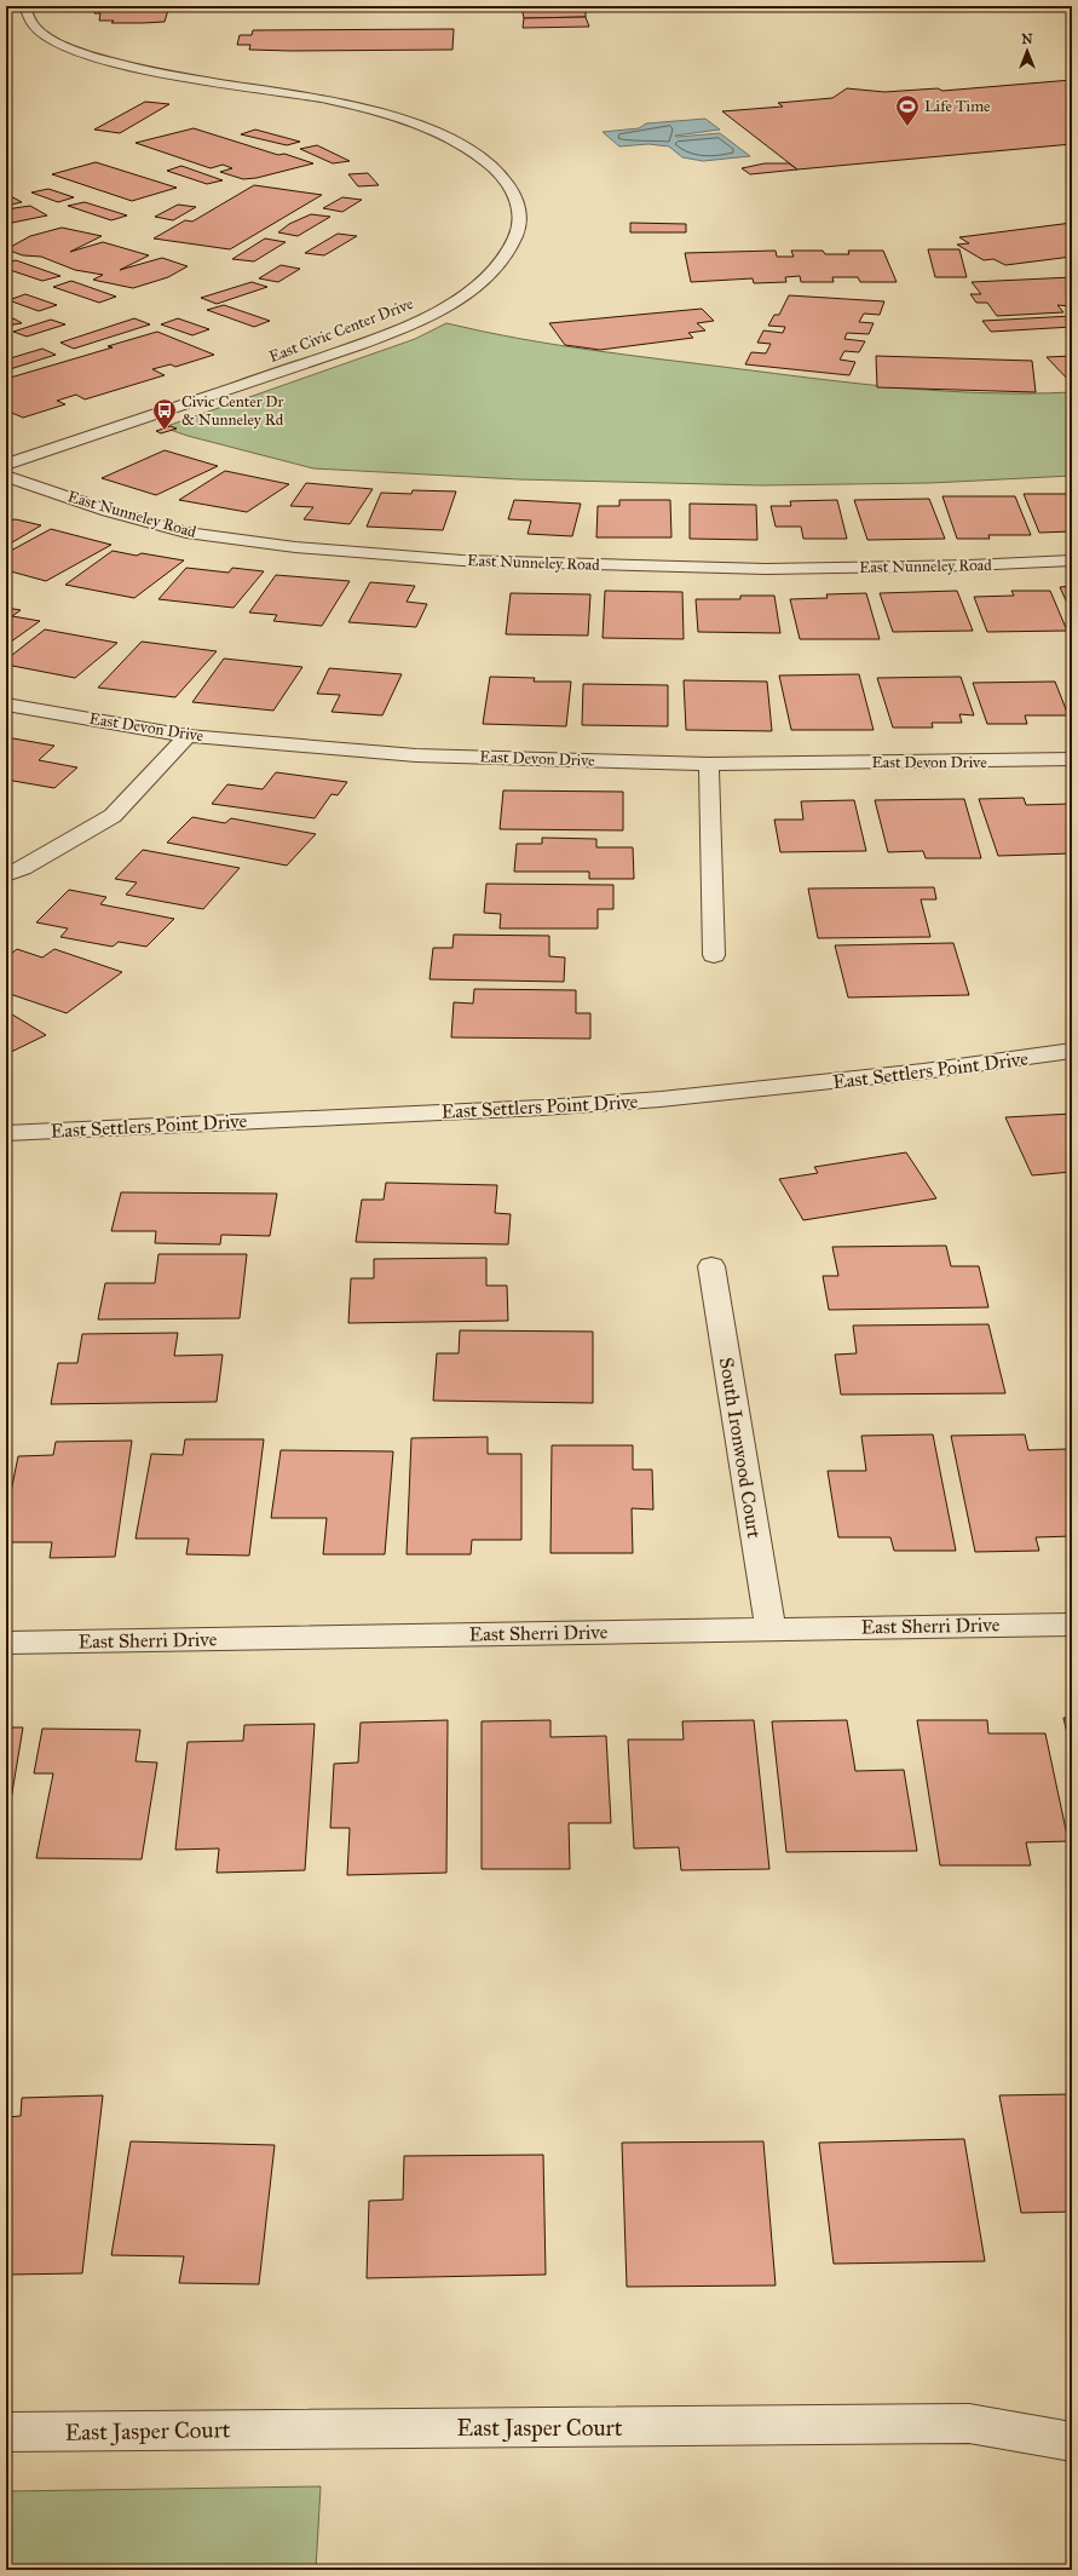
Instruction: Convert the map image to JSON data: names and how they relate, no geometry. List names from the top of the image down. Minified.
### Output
{"streets":{"street":["East Civic Center Drive","East Nunneley Road","East Devon Drive","East Settlers Point Drive","South Ironwood Court","East Sherri Drive","East Jasper Court"]},"crossings":[["South Ironwood Court","East Sherri Drive"]],"places":{"sports":["Life Time"],"bus stop":["Civic Center Dr & Nunneley Rd"]},"north":"top"}
